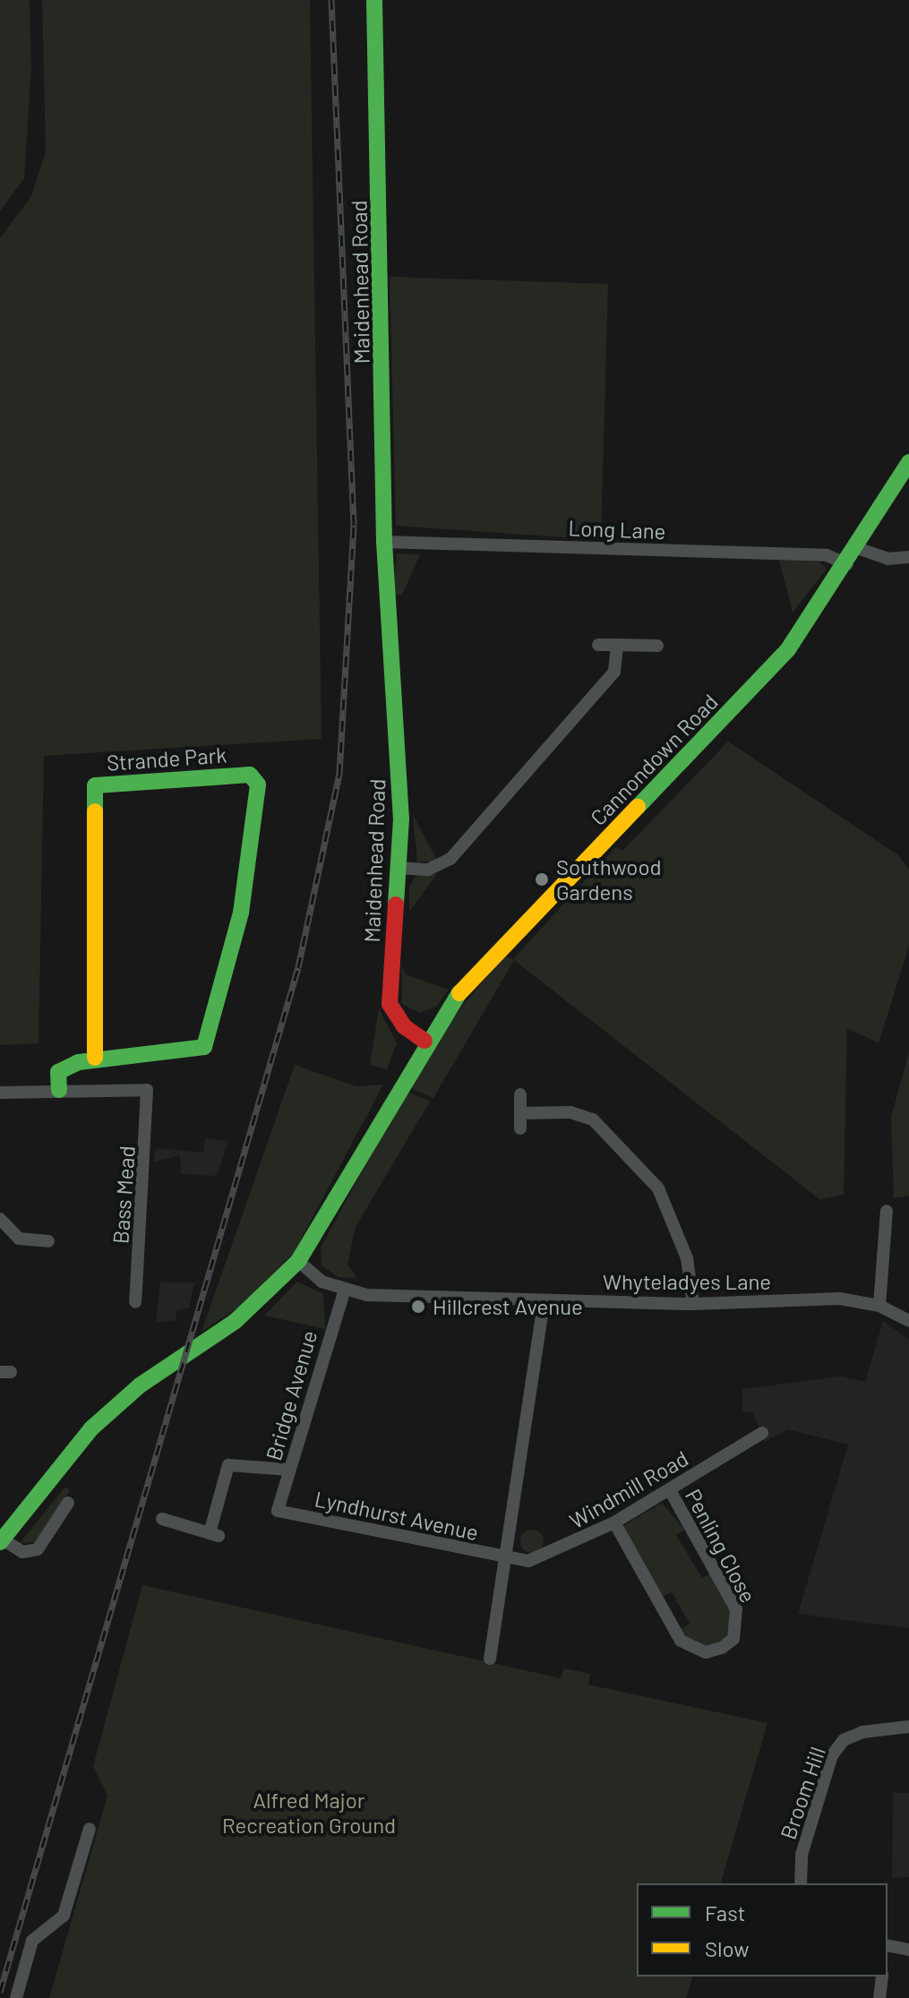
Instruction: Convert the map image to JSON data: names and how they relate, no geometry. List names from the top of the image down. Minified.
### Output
{"streets":{"street":["Maidenhead Road","Long Lane","Strande Park","Cannondown Road","Bass Mead","Whyteladyes Lane","Bridge Avenue","Windmill Road","Lyndhurst Avenue","Penling Close","Broom Hill"]},"crossings":[["Maidenhead Road","Long Lane"],["Maidenhead Road","Cannondown Road"],["Long Lane","Cannondown Road"],["Strande Park","Bass Mead"],["Whyteladyes Lane","Bridge Avenue"],["Bridge Avenue","Lyndhurst Avenue"],["Windmill Road","Lyndhurst Avenue"],["Windmill Road","Penling Close"]],"parks":["Alfred Major Recreation Ground"],"places":["Southwood Gardens","Hillcrest Avenue"],"legend":["Fast","Slow"]}
